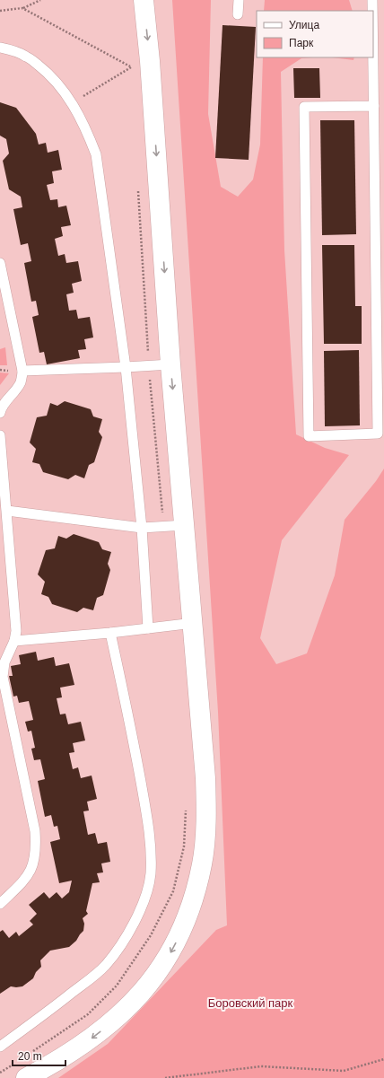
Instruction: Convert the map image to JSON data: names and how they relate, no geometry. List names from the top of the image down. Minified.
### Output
{"parks":["Боровский парк"],"legend":["Улица","Парк"],"scale_bar":"20 m"}
